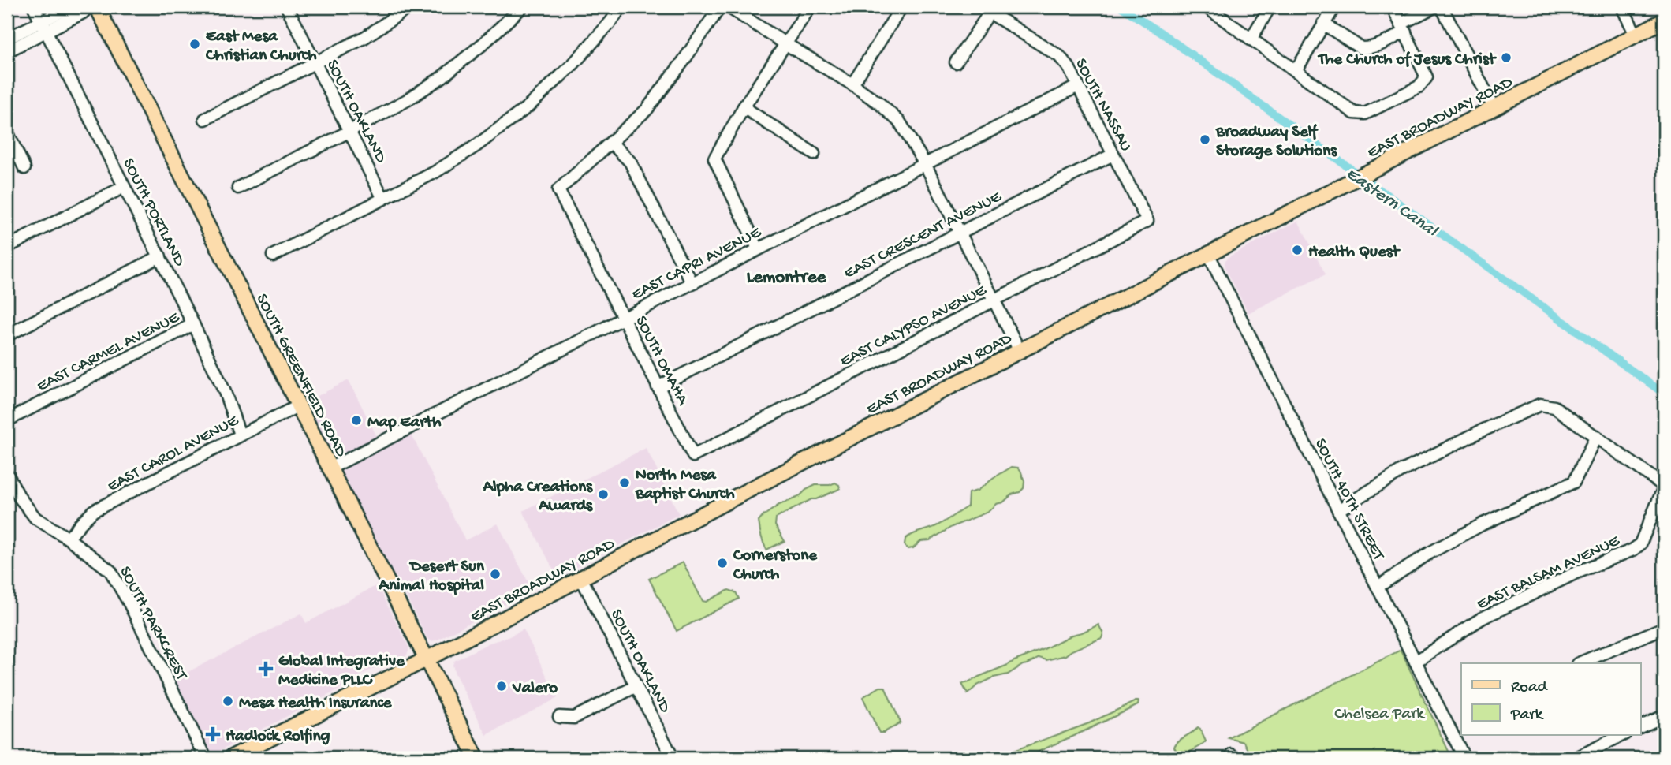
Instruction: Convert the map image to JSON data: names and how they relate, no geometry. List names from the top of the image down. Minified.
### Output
{"streets":{"main road":["EAST BROADWAY ROAD","SOUTH GREENFIELD ROAD"],"street":["SOUTH NASSAU","SOUTH OAKLAND","SOUTH PORTLAND","EAST CRESCENT AVENUE","EAST CAPRI AVENUE","EAST CALYPSO AVENUE","EAST CARMEL AVENUE","SOUTH OMAHA","EAST CAROL AVENUE","SOUTH 40TH STREET","EAST BALSAM AVENUE","SOUTH PARKCREST"]},"crossings":[["SOUTH NASSAU","EAST CRESCENT AVENUE"],["SOUTH NASSAU","EAST CAPRI AVENUE"],["SOUTH NASSAU","EAST CALYPSO AVENUE"],["SOUTH OAKLAND","EAST BROADWAY ROAD"],["EAST BROADWAY ROAD","SOUTH GREENFIELD ROAD"],["EAST BROADWAY ROAD","SOUTH 40TH STREET"],["SOUTH PORTLAND","EAST CARMEL AVENUE"],["SOUTH PORTLAND","EAST CAROL AVENUE"],["EAST CRESCENT AVENUE","SOUTH OMAHA"],["EAST CAPRI AVENUE","SOUTH OMAHA"],["EAST CAPRI AVENUE","SOUTH GREENFIELD ROAD"],["EAST CALYPSO AVENUE","SOUTH OMAHA"],["SOUTH GREENFIELD ROAD","EAST CAROL AVENUE"],["EAST CAROL AVENUE","SOUTH PARKCREST"],["SOUTH 40TH STREET","EAST BALSAM AVENUE"]],"districts":["Lemontree"],"water":["Eastern Canal"],"parks":["Chelsea Park"],"places":{"other":["East Mesa Christian Church","The Church of Jesus Christ","Broadway Self Storage Solutions","Health Quest","Map Earth","North Mesa Baptist Church","Alpha Creations Awards","Cornerstone Church","Desert Sun Animal Hospital","Valero","Mesa Health Insurance"],"health":["Global Integrative Medicine PLLC","Hadlock Rolfing"]},"legend":["Road","Park"]}
